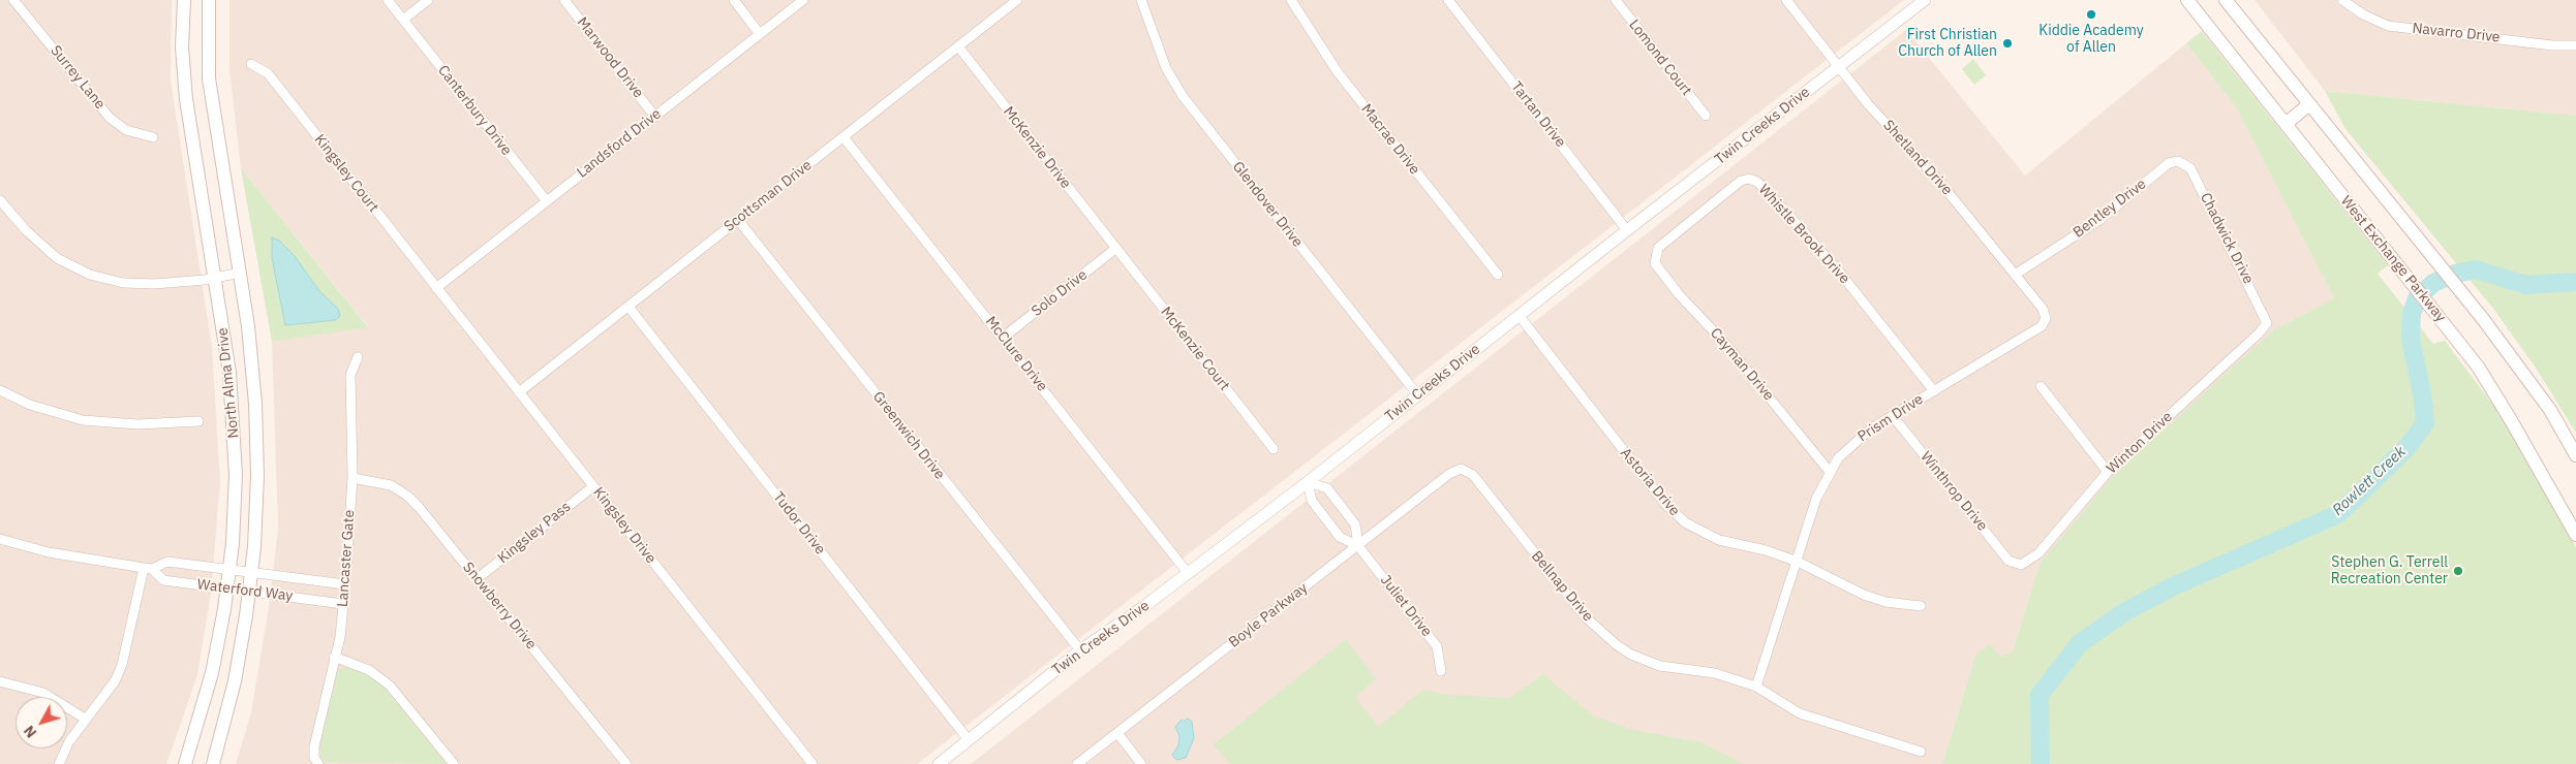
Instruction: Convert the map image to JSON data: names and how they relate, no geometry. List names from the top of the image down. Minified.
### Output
{"streets":{"main road":["West Exchange Parkway","North Alma Drive"],"street":["Navarro Drive","Marwood Drive","Lomond Court","Surrey Lane","Canterbury Drive","Tartan Drive","Twin Creeks Drive","Macrae Drive","Landsford Drive","McKenzie Drive","Shetland Drive","Kingsley Court","Scottsman Drive","Glendover Drive","Bentley Drive","Whistle Brook Drive","Chadwick Drive","Solo Drive","McKenzie Court","McClure Drive","Cayman Drive","Prism Drive","Greenwich Drive","Winton Drive","Astoria Drive","Winthrop Drive","Tudor Drive","Kingsley Drive","Kingsley Pass","Lancaster Gate","Bellnap Drive","Waterford Way","Snowberry Drive","Juliet Drive","Boyle Parkway"]},"crossings":[["Marwood Drive","Landsford Drive"],["Canterbury Drive","Landsford Drive"],["Tartan Drive","Twin Creeks Drive"],["Twin Creeks Drive","Shetland Drive"],["Twin Creeks Drive","Glendover Drive"],["Twin Creeks Drive","McClure Drive"],["Twin Creeks Drive","Greenwich Drive"],["Twin Creeks Drive","Astoria Drive"],["Twin Creeks Drive","Tudor Drive"],["Twin Creeks Drive","Juliet Drive"],["Landsford Drive","Kingsley Court"],["Landsford Drive","Kingsley Drive"],["McKenzie Drive","Scottsman Drive"],["McKenzie Drive","Solo Drive"],["McKenzie Drive","McKenzie Court"],["Shetland Drive","Bentley Drive"],["Shetland Drive","Prism Drive"],["Kingsley Court","Kingsley Drive"],["Scottsman Drive","McClure Drive"],["Scottsman Drive","Greenwich Drive"],["Scottsman Drive","Tudor Drive"],["Scottsman Drive","Kingsley Drive"],["Bentley Drive","Chadwick Drive"],["Whistle Brook Drive","Cayman Drive"],["Whistle Brook Drive","Prism Drive"],["Chadwick Drive","Winton Drive"],["Solo Drive","McKenzie Court"],["Solo Drive","McClure Drive"],["Cayman Drive","Prism Drive"],["North Alma Drive","Waterford Way"],["Prism Drive","Astoria Drive"],["Prism Drive","Winthrop Drive"],["Prism Drive","Bellnap Drive"],["Winton Drive","Winthrop Drive"],["Kingsley Drive","Kingsley Pass"],["Kingsley Pass","Snowberry Drive"],["Lancaster Gate","Waterford Way"],["Lancaster Gate","Snowberry Drive"],["Bellnap Drive","Boyle Parkway"],["Juliet Drive","Boyle Parkway"]],"water":["Rowlett Creek"],"places":["Kiddie Academy of Allen","First Christian Church of Allen","Stephen G. Terrell Recreation Center"],"north":"bottom left"}
